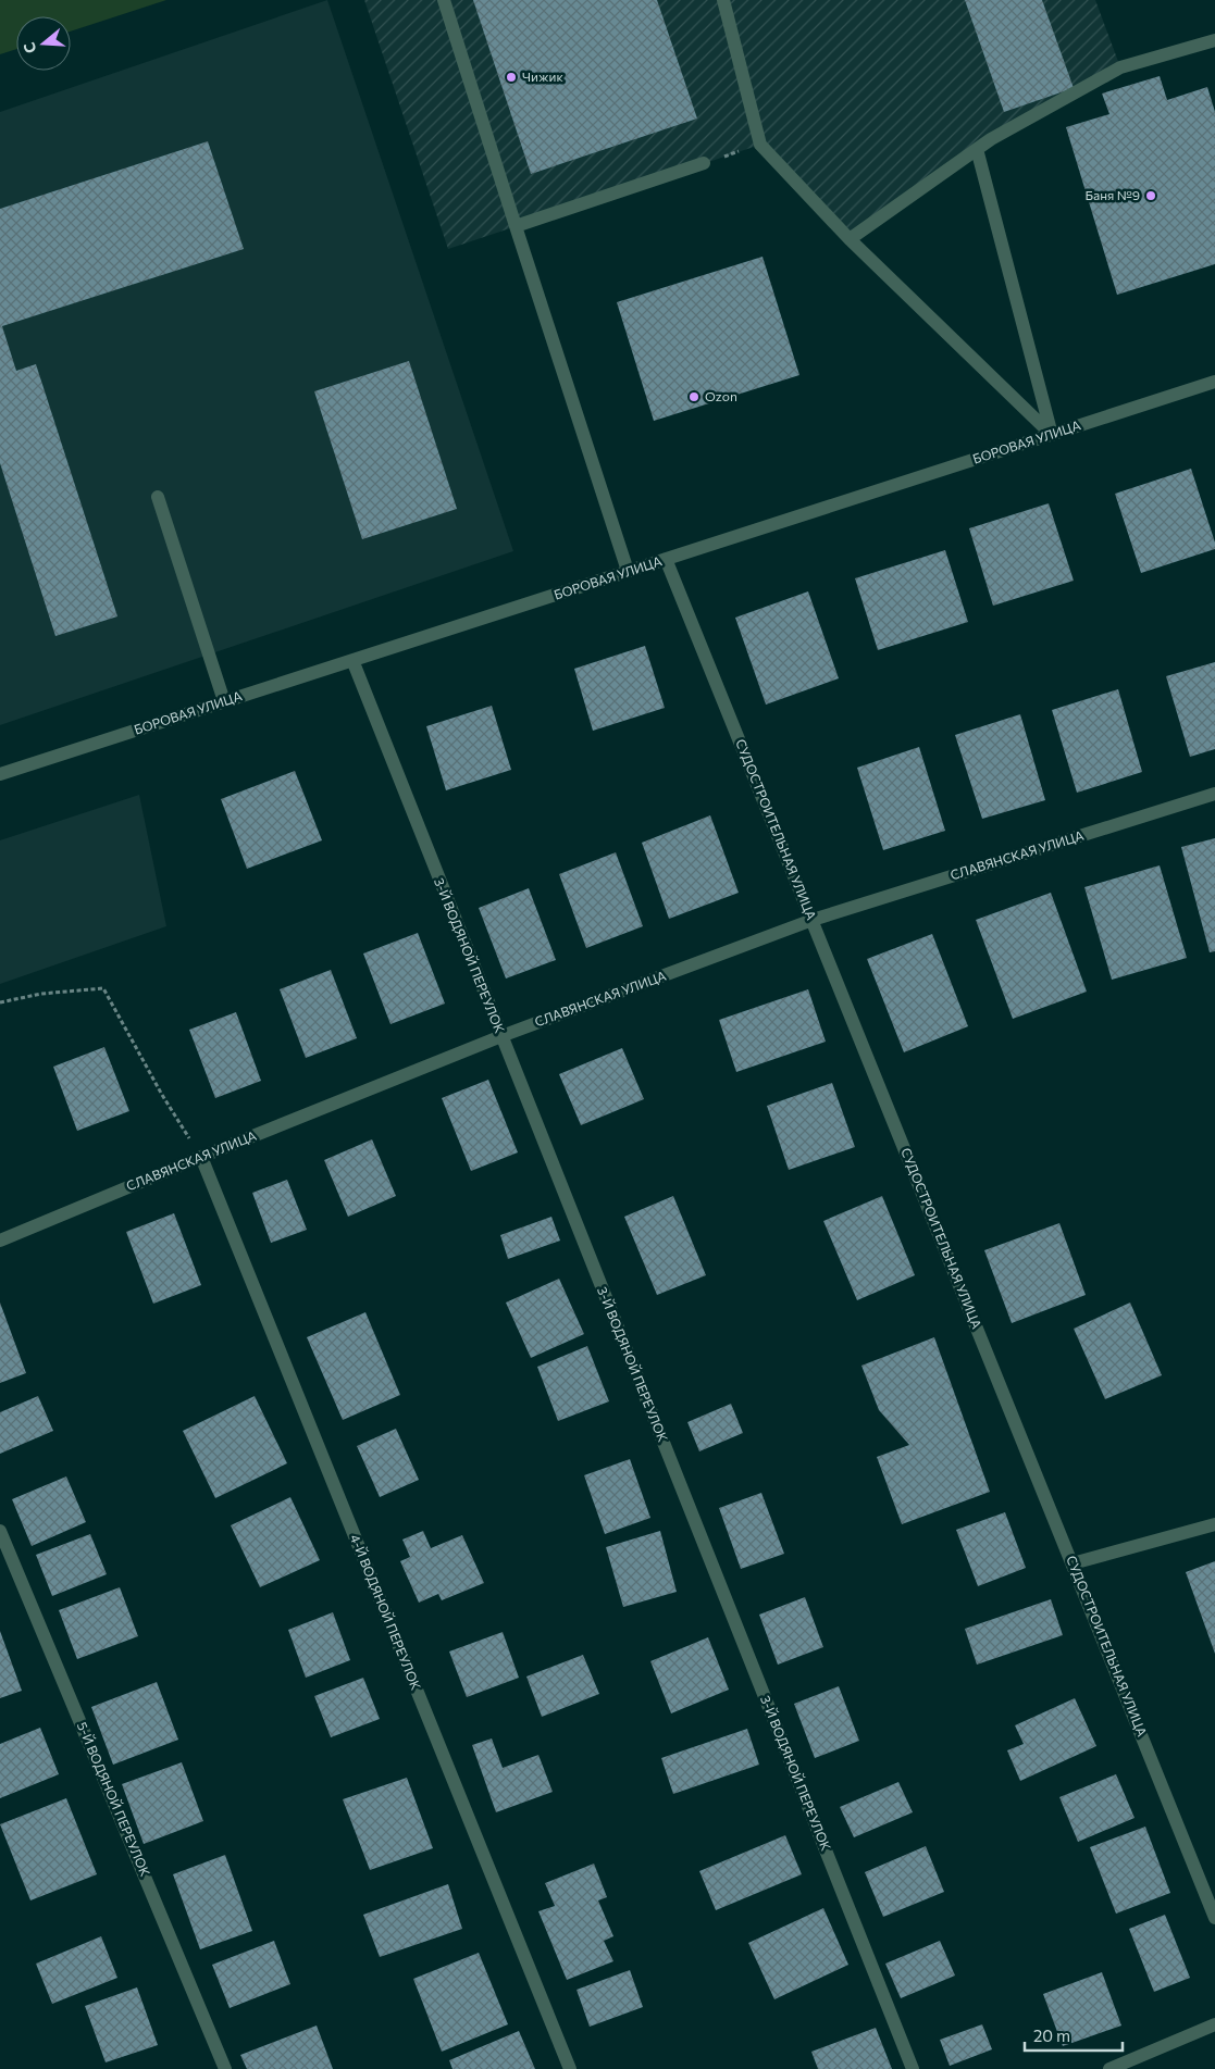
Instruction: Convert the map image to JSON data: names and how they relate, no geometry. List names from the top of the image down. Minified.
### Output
{"streets":{"street":["БОРОВАЯ УЛИЦА","СУДОСТРОИТЕЛЬНАЯ УЛИЦА","СЛАВЯНСКАЯ УЛИЦА","3-Й ВОДЯНОЙ ПЕРЕУЛОК","4-Й ВОДЯНОЙ ПЕРЕУЛОК","5-Й ВОДЯНОЙ ПЕРЕУЛОК"]},"crossings":[["БОРОВАЯ УЛИЦА","СУДОСТРОИТЕЛЬНАЯ УЛИЦА"],["БОРОВАЯ УЛИЦА","3-Й ВОДЯНОЙ ПЕРЕУЛОК"],["СУДОСТРОИТЕЛЬНАЯ УЛИЦА","СЛАВЯНСКАЯ УЛИЦА"],["СЛАВЯНСКАЯ УЛИЦА","3-Й ВОДЯНОЙ ПЕРЕУЛОК"],["СЛАВЯНСКАЯ УЛИЦА","4-Й ВОДЯНОЙ ПЕРЕУЛОК"]],"places":["Чижик","Баня №9","Ozon"],"scale_bar":"20 m","north":"left"}
